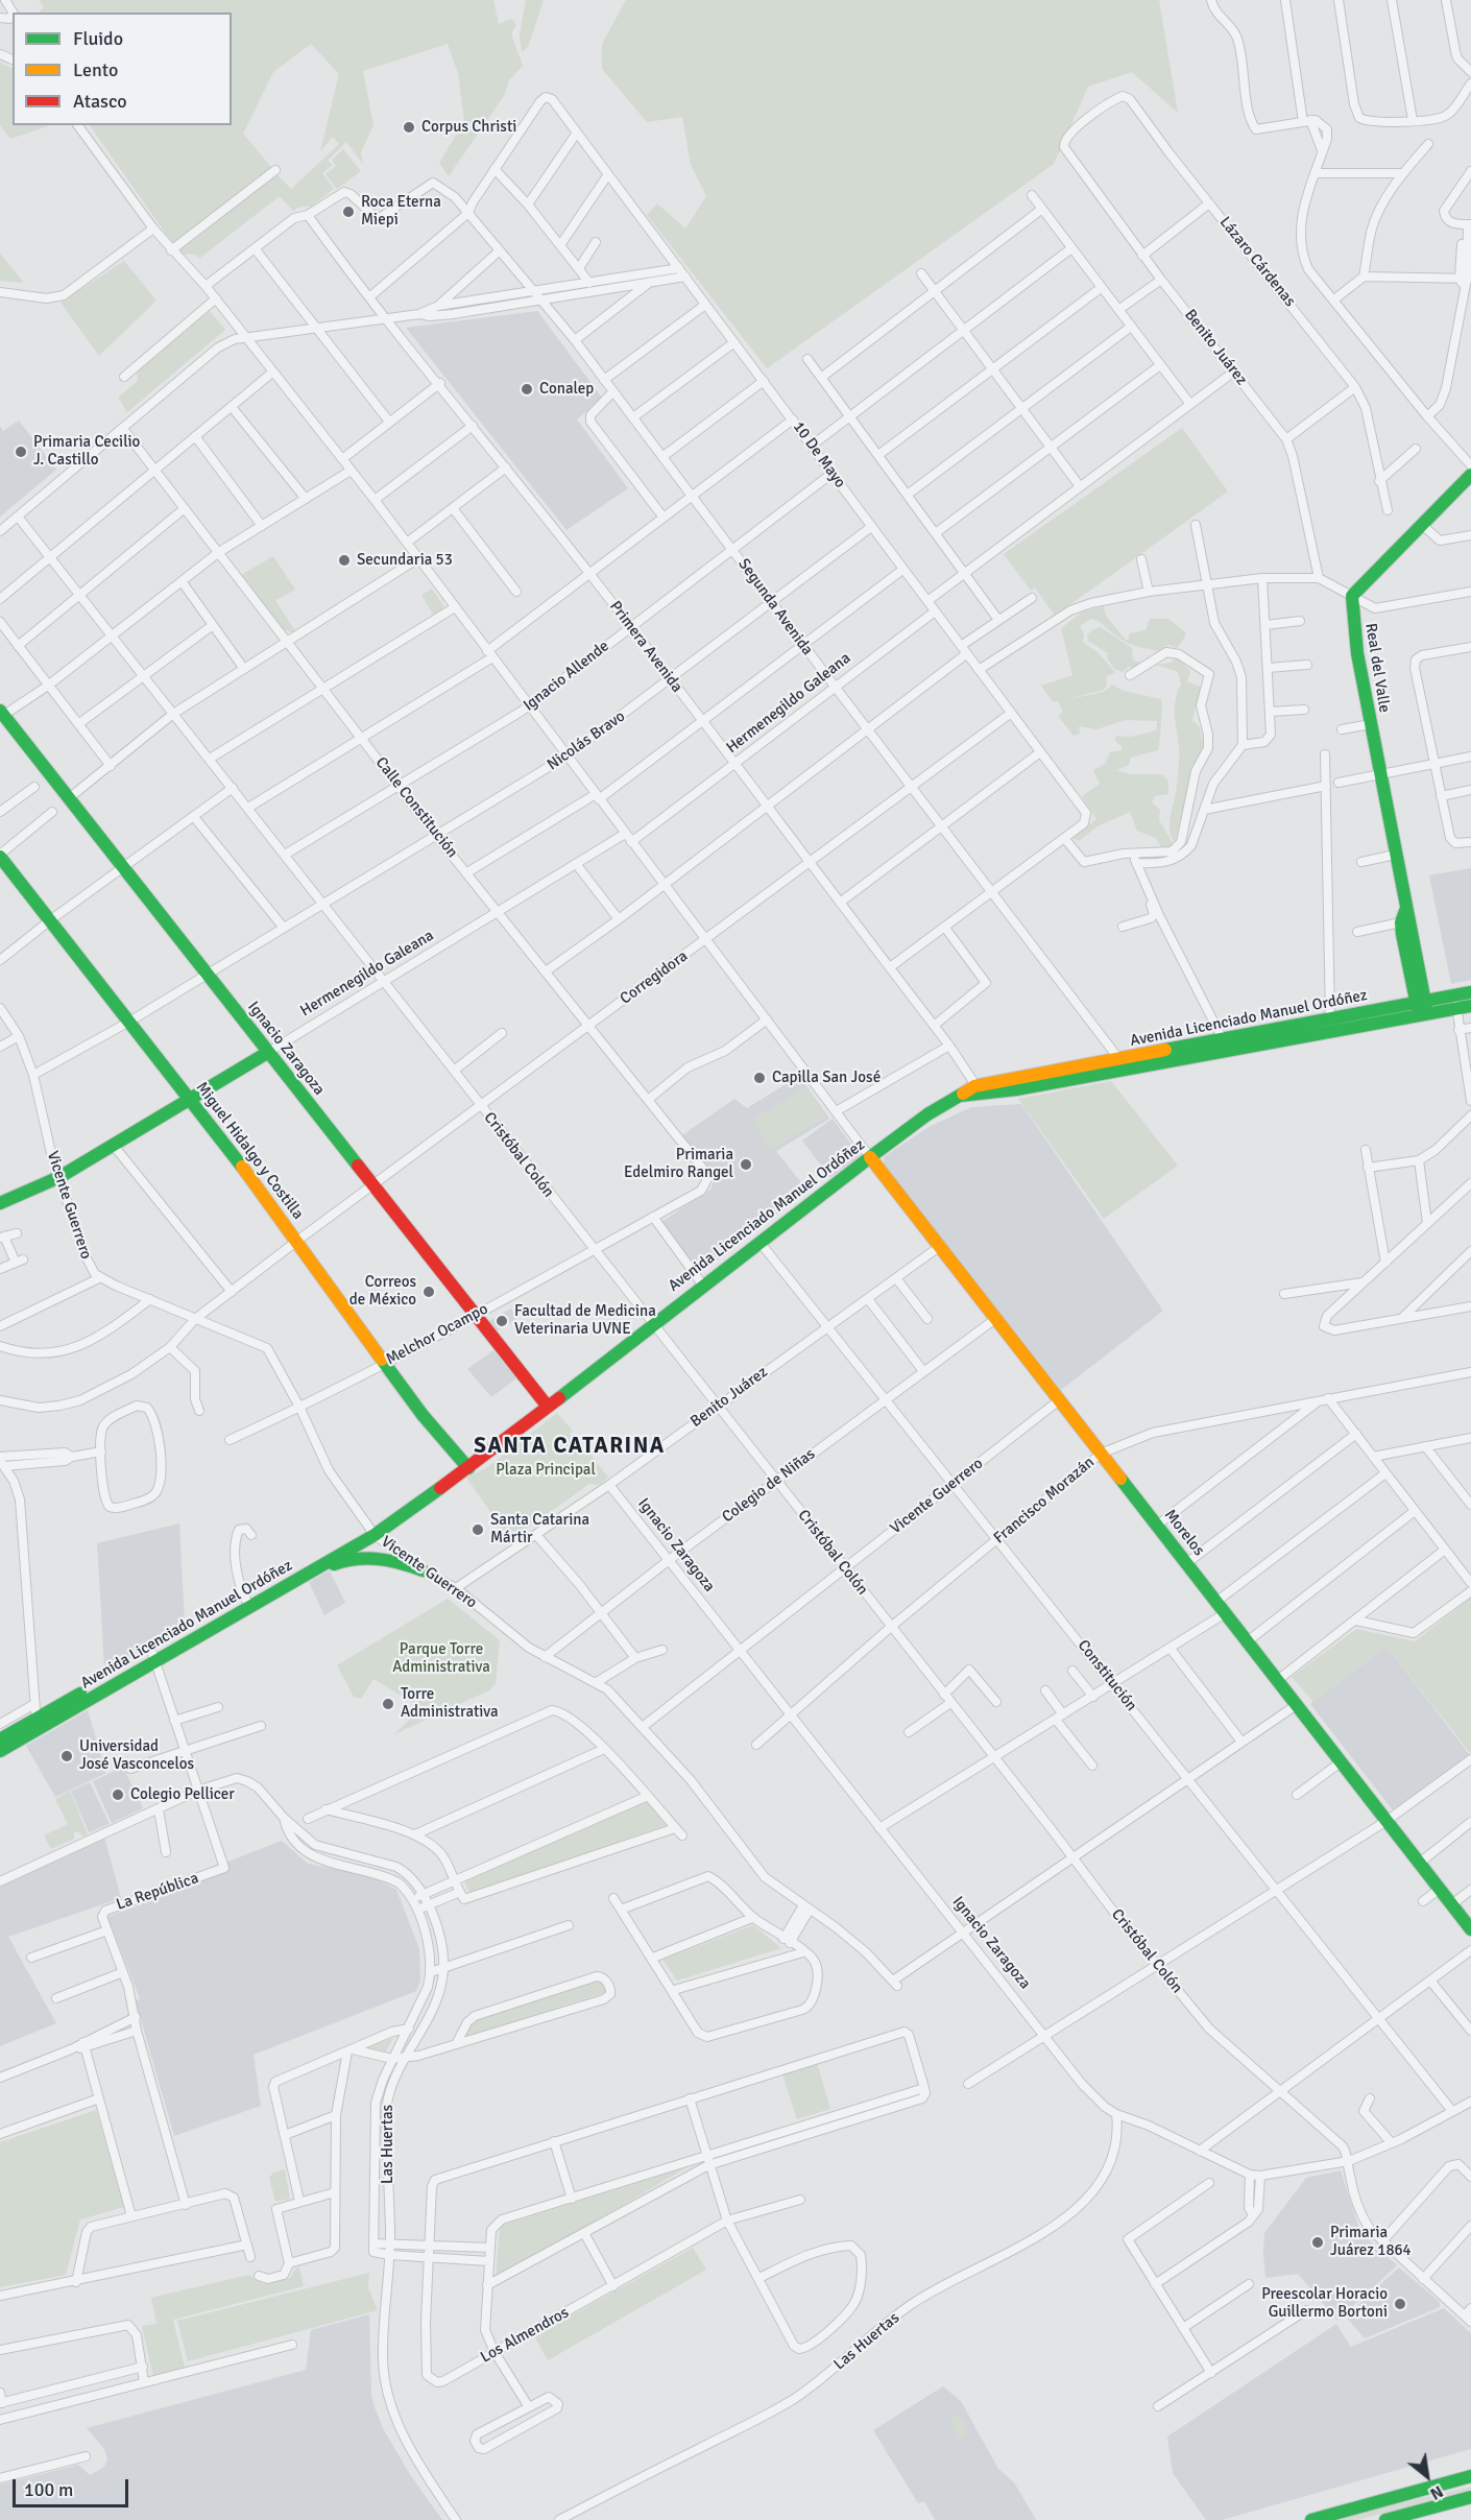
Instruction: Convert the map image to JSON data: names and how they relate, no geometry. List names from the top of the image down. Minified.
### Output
{"streets":{"main road":["Real del Valle","Hermenegildo Galeana","Avenida Licenciado Manuel Ordóñez","Ignacio Zaragoza","Miguel Hidalgo y Costilla","Morelos"],"street":["Lázaro Cárdenas","Benito Juárez","10 De Mayo","Segunda Avenida","Primera Avenida","Ignacio Allende","Nicolás Bravo","Calle Constitución","Corregidora","Cristóbal Colón","Vicente Guerrero","Melchor Ocampo","Colegio de Niñas","Francisco Morazán","Constitución","La República","Las Huertas","Los Almendros"]},"crossings":[["Lázaro Cárdenas","Benito Juárez"],["Benito Juárez","Ignacio Zaragoza"],["Benito Juárez","Cristóbal Colón"],["Benito Juárez","Vicente Guerrero"],["Benito Juárez","Morelos"],["Benito Juárez","Constitución"],["10 De Mayo","Ignacio Allende"],["10 De Mayo","Hermenegildo Galeana"],["10 De Mayo","Nicolás Bravo"],["10 De Mayo","Corregidora"],["Segunda Avenida","Primera Avenida"],["Segunda Avenida","Ignacio Allende"],["Segunda Avenida","Hermenegildo Galeana"],["Segunda Avenida","Nicolás Bravo"],["Segunda Avenida","Corregidora"],["Segunda Avenida","Avenida Licenciado Manuel Ordóñez"],["Primera Avenida","Ignacio Allende"],["Primera Avenida","Hermenegildo Galeana"],["Primera Avenida","Nicolás Bravo"],["Primera Avenida","Corregidora"],["Primera Avenida","Avenida Licenciado Manuel Ordóñez"],["Real del Valle","Avenida Licenciado Manuel Ordóñez"],["Ignacio Allende","Calle Constitución"],["Ignacio Allende","Cristóbal Colón"],["Hermenegildo Galeana","Calle Constitución"],["Hermenegildo Galeana","Ignacio Zaragoza"],["Hermenegildo Galeana","Miguel Hidalgo y Costilla"],["Hermenegildo Galeana","Cristóbal Colón"],["Hermenegildo Galeana","Vicente Guerrero"],["Nicolás Bravo","Calle Constitución"],["Nicolás Bravo","Ignacio Zaragoza"],["Nicolás Bravo","Miguel Hidalgo y Costilla"],["Nicolás Bravo","Cristóbal Colón"],["Nicolás Bravo","Vicente Guerrero"],["Calle Constitución","Corregidora"],["Calle Constitución","Melchor Ocampo"],["Corregidora","Ignacio Zaragoza"],["Corregidora","Miguel Hidalgo y Costilla"],["Corregidora","Cristóbal Colón"],["Corregidora","Vicente Guerrero"],["Avenida Licenciado Manuel Ordóñez","Ignacio Zaragoza"],["Avenida Licenciado Manuel Ordóñez","Miguel Hidalgo y Costilla"],["Avenida Licenciado Manuel Ordóñez","Cristóbal Colón"],["Avenida Licenciado Manuel Ordóñez","Vicente Guerrero"],["Avenida Licenciado Manuel Ordóñez","Morelos"],["Avenida Licenciado Manuel Ordóñez","Constitución"],["Avenida Licenciado Manuel Ordóñez","La República"],["Ignacio Zaragoza","Cristóbal Colón"],["Ignacio Zaragoza","Vicente Guerrero"],["Ignacio Zaragoza","Melchor Ocampo"],["Ignacio Zaragoza","Colegio de Niñas"],["Ignacio Zaragoza","Francisco Morazán"],["Ignacio Zaragoza","Constitución"],["Ignacio Zaragoza","Las Huertas"],["Miguel Hidalgo y Costilla","Melchor Ocampo"],["Cristóbal Colón","Vicente Guerrero"],["Cristóbal Colón","Melchor Ocampo"],["Cristóbal Colón","Colegio de Niñas"],["Cristóbal Colón","Francisco Morazán"],["Vicente Guerrero","Melchor Ocampo"],["Vicente Guerrero","Colegio de Niñas"],["Vicente Guerrero","Morelos"],["Vicente Guerrero","Constitución"],["Colegio de Niñas","Morelos"],["Colegio de Niñas","Constitución"],["Francisco Morazán","Morelos"],["Francisco Morazán","Constitución"],["La República","Las Huertas"]],"districts":["SANTA CATARINA"],"parks":["Plaza Principal","Parque Torre Administrativa"],"places":["Corpus Christi","Roca Eterna Miepi","Conalep","Primaria Cecilio J. Castillo","Secundaria 53","Capilla San José","Primaria Edelmiro Rangel","Correos de México","Facultad de Medicina Veterinaria UVNE","Santa Catarina Mártir","Torre Administrativa","Universidad José Vasconcelos","Colegio Pellicer","Primaria Juárez 1864","Preescolar Horacio Guillermo Bortoni"],"legend":["Fluido","Lento","Atasco"],"scale_bar":"100 m","north":"bottom right"}
